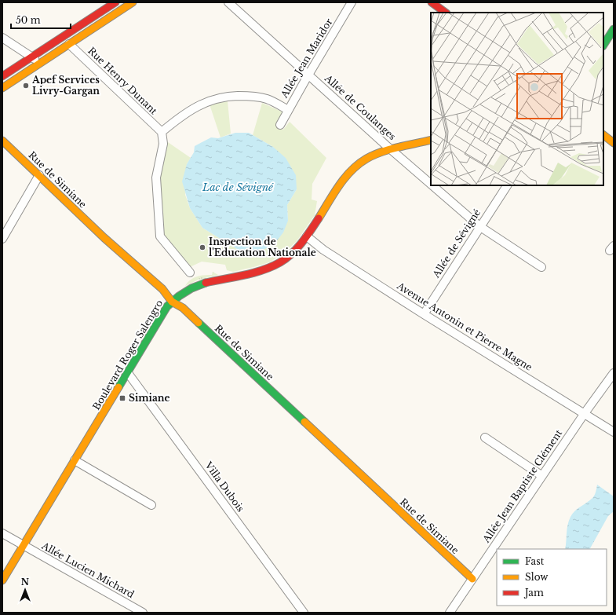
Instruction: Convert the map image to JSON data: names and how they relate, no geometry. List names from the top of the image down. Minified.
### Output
{"streets":{"main road":["Rue de Simiane","Boulevard Roger Salengro"],"street":["Allée Jean Maridor","Rue Henry Dunant","Allée de Coulanges","Allée de Sévigné","Avenue Antonin et Pierre Magne","Allée Jean Baptiste Clément","Villa Dubois","Allée Lucien Michard"]},"crossings":[["Allée Jean Maridor","Allée de Coulanges"],["Allée de Coulanges","Allée de Sévigné"],["Allée de Coulanges","Boulevard Roger Salengro"],["Rue de Simiane","Boulevard Roger Salengro"],["Rue de Simiane","Allée Jean Baptiste Clément"],["Allée de Sévigné","Avenue Antonin et Pierre Magne"],["Avenue Antonin et Pierre Magne","Boulevard Roger Salengro"],["Avenue Antonin et Pierre Magne","Allée Jean Baptiste Clément"],["Boulevard Roger Salengro","Villa Dubois"],["Boulevard Roger Salengro","Allée Lucien Michard"]],"water":["Lac de Sévigné"],"places":{"other":["Apef Services Livry-Gargan","Inspection de l'Education Nationale"],"transit":["Simiane"]},"legend":["Fast","Slow","Jam"],"scale_bar":"50 m","north":"top"}
